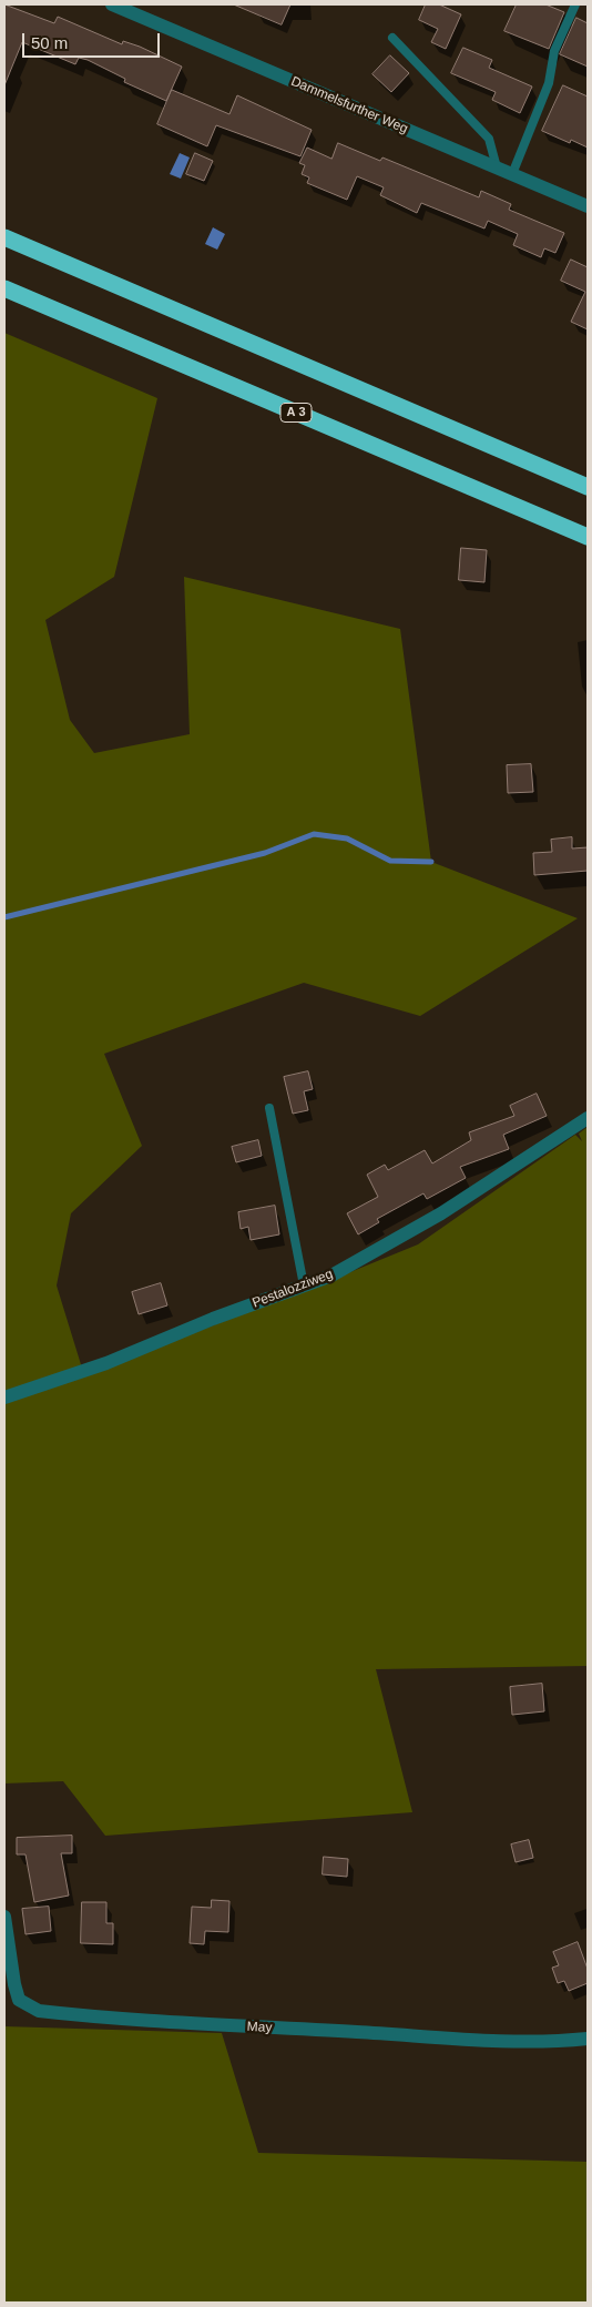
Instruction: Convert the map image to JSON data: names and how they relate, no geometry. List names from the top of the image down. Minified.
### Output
{"streets":{"highway":["A 3"],"street":["Dammelsfurther Weg","Pestalozziweg","May"]},"scale_bar":"50 m"}
